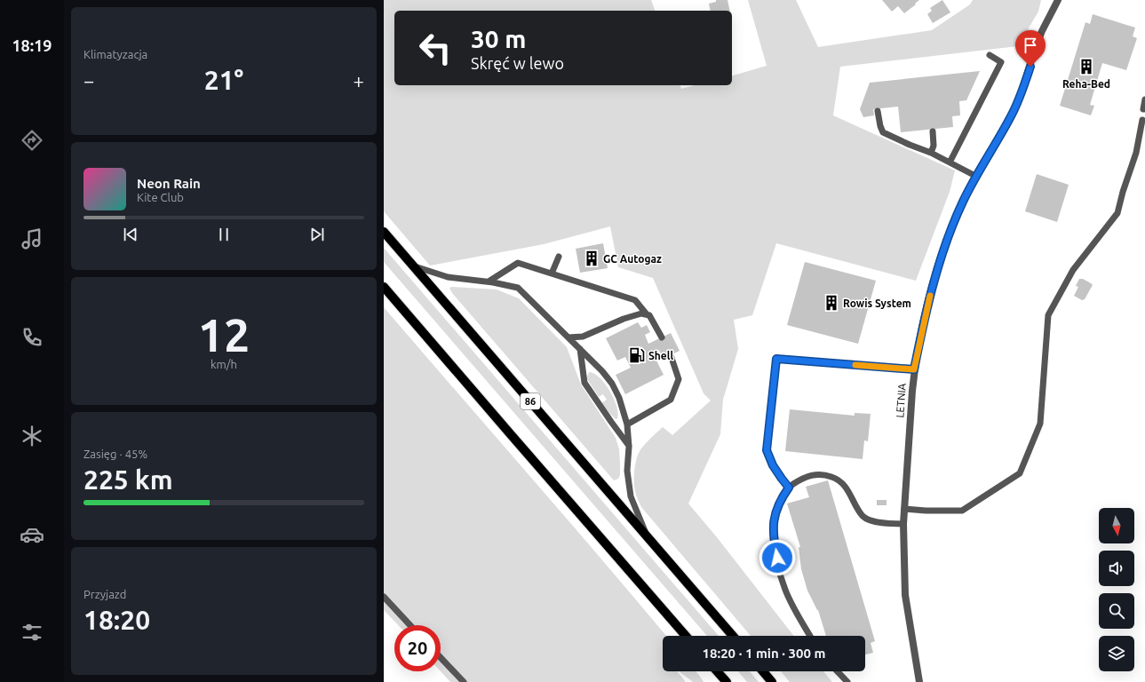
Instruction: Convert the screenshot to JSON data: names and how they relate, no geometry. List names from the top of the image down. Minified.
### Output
{"streets":{"main road":["86"],"street":["LETNIA"]},"places":{"building":["Reha-Bed","GC Autogaz","Rowis System"],"fuel station":["Shell"]},"north":"bottom","page":{"tabs":"18:19","tile":["Klimatyzacja",["12","km/h"],["Zasięg · 45%","225 km"],["Przyjazd","18:20"]],"turn":["30 m","Skręć w lewo"],"heat":["−","21°","+"],"song":["Neon Rain","Kite Club"],"limit":"20","trip":"18:20 · 1 min · 300 m"}}
